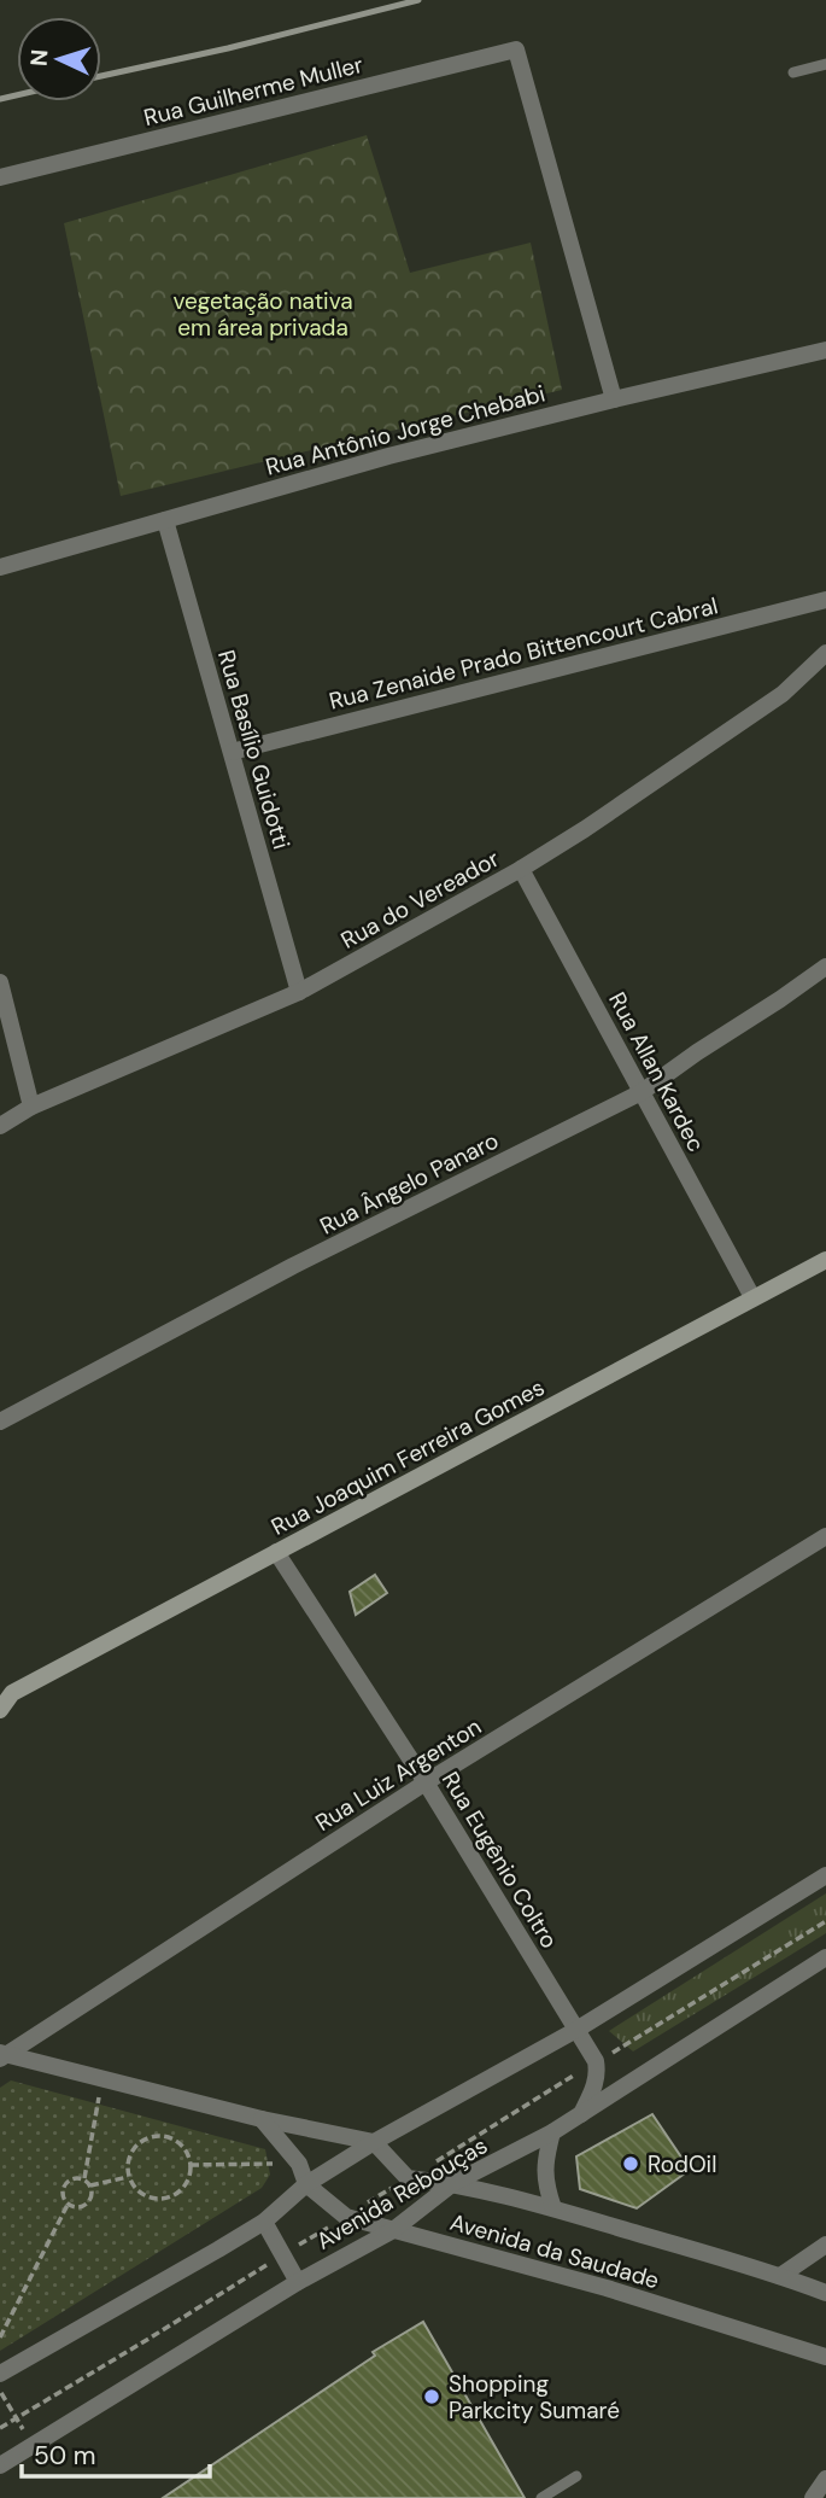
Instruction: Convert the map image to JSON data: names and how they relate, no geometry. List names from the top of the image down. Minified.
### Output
{"streets":{"main road":["Rua Joaquim Ferreira Gomes"],"street":["Rua Guilherme Muller","Rua Antônio Jorge Chebabi","Rua Zenaide Prado Bittencourt Cabral","Rua Basílio Guidotti","Rua do Vereador","Rua Allan Kardec","Rua Ângelo Panaro","Rua Luiz Argenton","Rua Eugênio Coltro","Avenida Rebouças","Avenida da Saudade"]},"crossings":[["Rua Guilherme Muller","Rua Antônio Jorge Chebabi"],["Rua Antônio Jorge Chebabi","Rua Basílio Guidotti"],["Rua Zenaide Prado Bittencourt Cabral","Rua Basílio Guidotti"],["Rua Basílio Guidotti","Rua do Vereador"],["Rua do Vereador","Rua Allan Kardec"],["Rua Allan Kardec","Rua Ângelo Panaro"],["Rua Allan Kardec","Rua Joaquim Ferreira Gomes"],["Rua Joaquim Ferreira Gomes","Rua Eugênio Coltro"],["Rua Luiz Argenton","Rua Eugênio Coltro"],["Rua Eugênio Coltro","Avenida Rebouças"],["Avenida Rebouças","Avenida da Saudade"]],"parks":["vegetação nativa em área privada"],"places":["RodOil","Shopping Parkcity Sumaré"],"scale_bar":"50 m","north":"left"}
